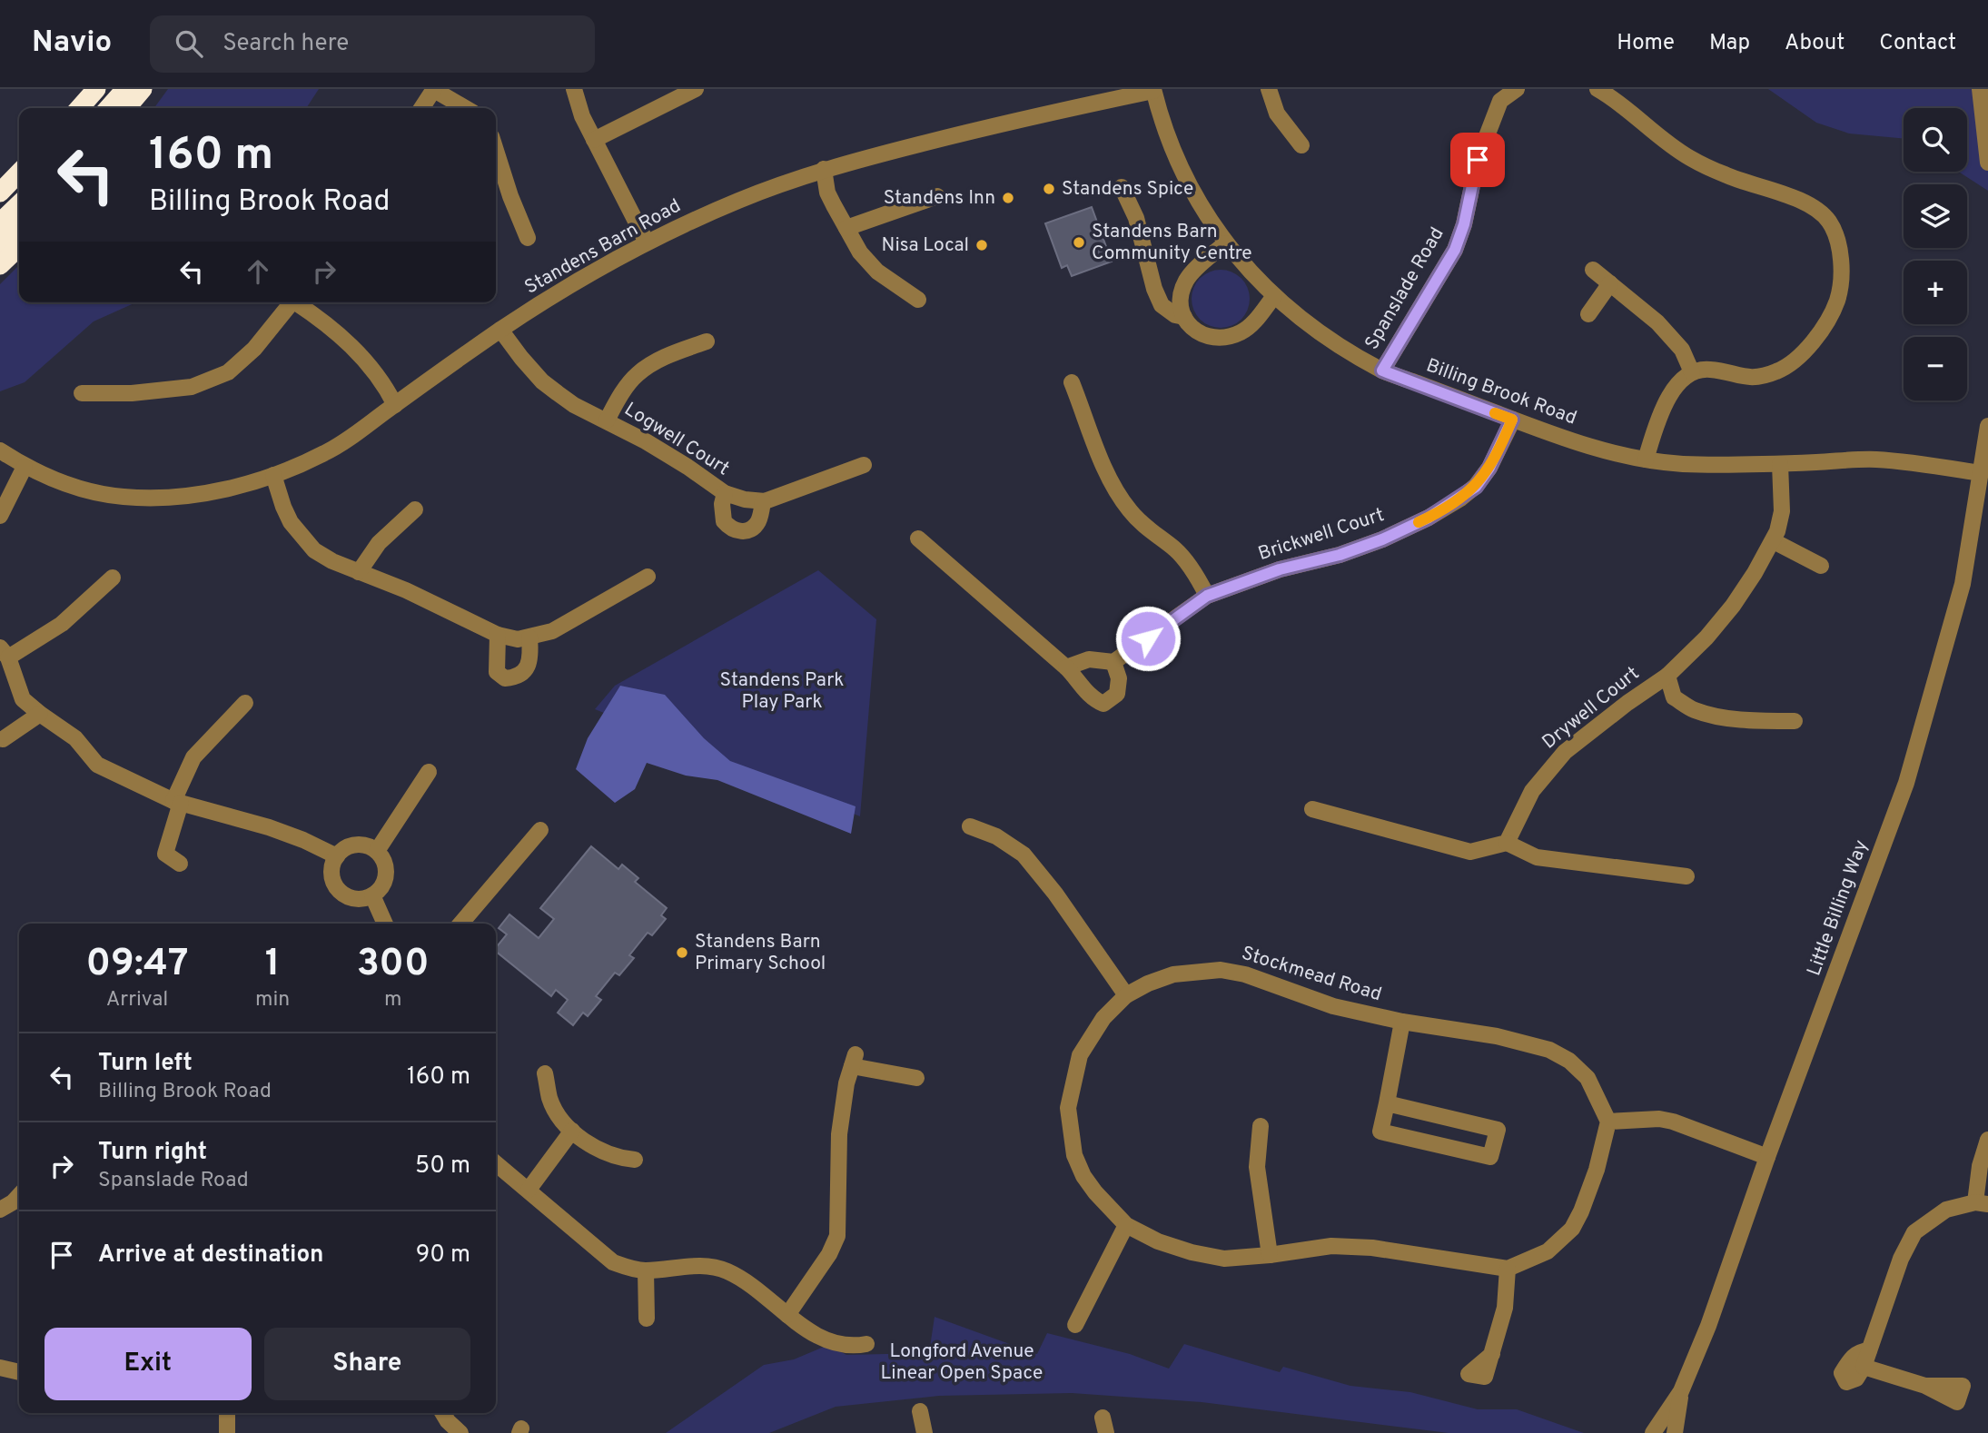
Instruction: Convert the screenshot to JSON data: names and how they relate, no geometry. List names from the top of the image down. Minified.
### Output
{"streets":{"street":["Standens Barn Road","Spanslade Road","Billing Brook Road","Logwell Court","Brickwell Court","Drywell Court","Little Billing Way","Stockmead Road"]},"crossings":[["Standens Barn Road","Billing Brook Road"],["Standens Barn Road","Logwell Court"],["Spanslade Road","Billing Brook Road"],["Billing Brook Road","Brickwell Court"],["Billing Brook Road","Drywell Court"],["Billing Brook Road","Little Billing Way"]],"parks":["Standens Park Play Park","Longford Avenue Linear Open Space"],"places":["Standens Spice","Standens Inn","Standens Barn Community Centre","Nisa Local","Standens Barn Primary School"],"page":{"header":"Navio","search":"Search here","nav":["Home","Map","About","Contact"],"map_buttons":["+","−"],"turn":["160 m","Billing Brook Road"],"eta":["09:47","Arrival","1","min","300","m"],"list":[{"name":"Turn left","note":"Billing Brook Road","value":"160 m"},{"name":"Turn right","note":"Spanslade Road","value":"50 m"},{"name":"Arrive at destination","value":"90 m"}],"buttons":["Exit","Share"]}}
